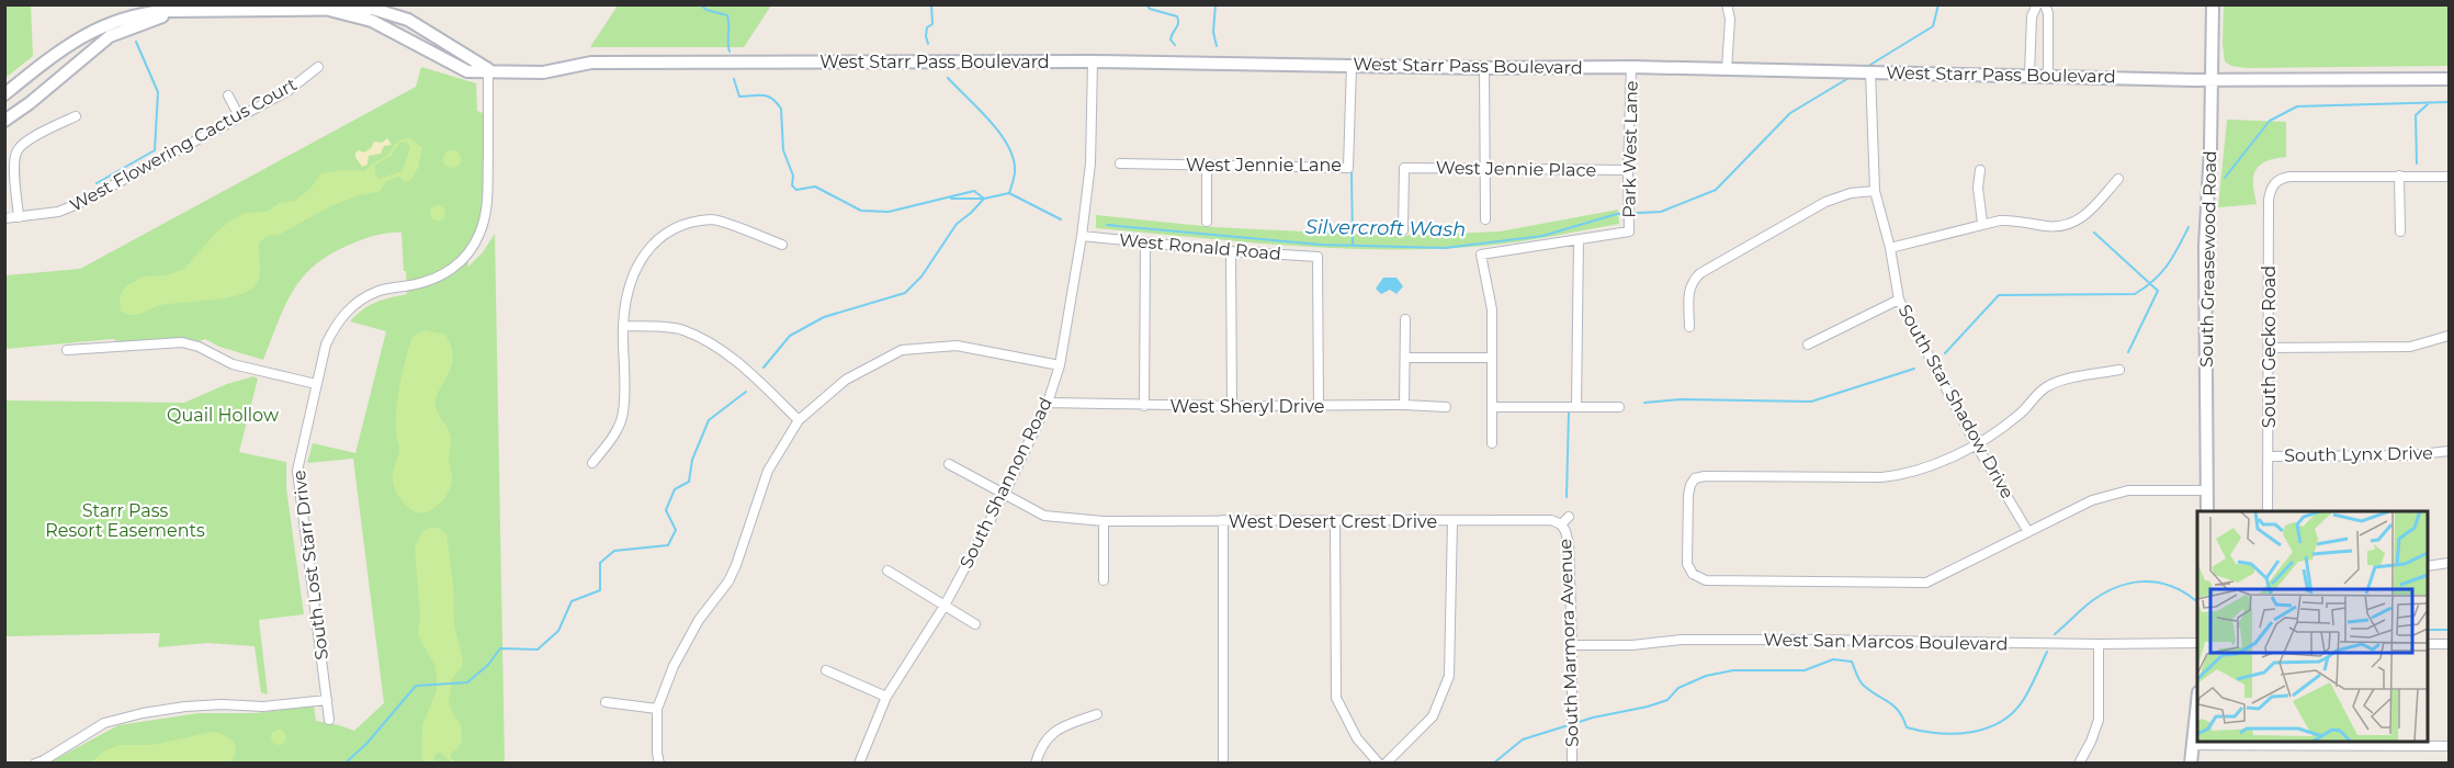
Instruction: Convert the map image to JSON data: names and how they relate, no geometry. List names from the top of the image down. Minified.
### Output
{"streets":{"street":["West Starr Pass Boulevard","West Flowering Cactus Court","Park West Lane","West Jennie Lane","West Jennie Place","West Ronald Road","South Greasewood Road","South Gecko Road","South Star Shadow Drive","West Sheryl Drive","South Lynx Drive","South Shannon Road","West Desert Crest Drive","South Lost Starr Drive","West San Marcos Boulevard","South Marmora Avenue"]},"crossings":[["West Starr Pass Boulevard","Park West Lane"],["West Starr Pass Boulevard","West Jennie Lane"],["West Starr Pass Boulevard","South Greasewood Road"],["West Starr Pass Boulevard","South Star Shadow Drive"],["West Starr Pass Boulevard","South Shannon Road"],["West Starr Pass Boulevard","South Lost Starr Drive"],["Park West Lane","West Jennie Place"],["West Ronald Road","West Sheryl Drive"],["West Ronald Road","South Shannon Road"],["South Gecko Road","South Lynx Drive"],["West Sheryl Drive","South Shannon Road"],["South Shannon Road","West Desert Crest Drive"],["West Desert Crest Drive","South Marmora Avenue"],["West San Marcos Boulevard","South Marmora Avenue"]],"water":["Silvercroft Wash"],"parks":["Quail Hollow","Starr Pass Resort Easements"]}
